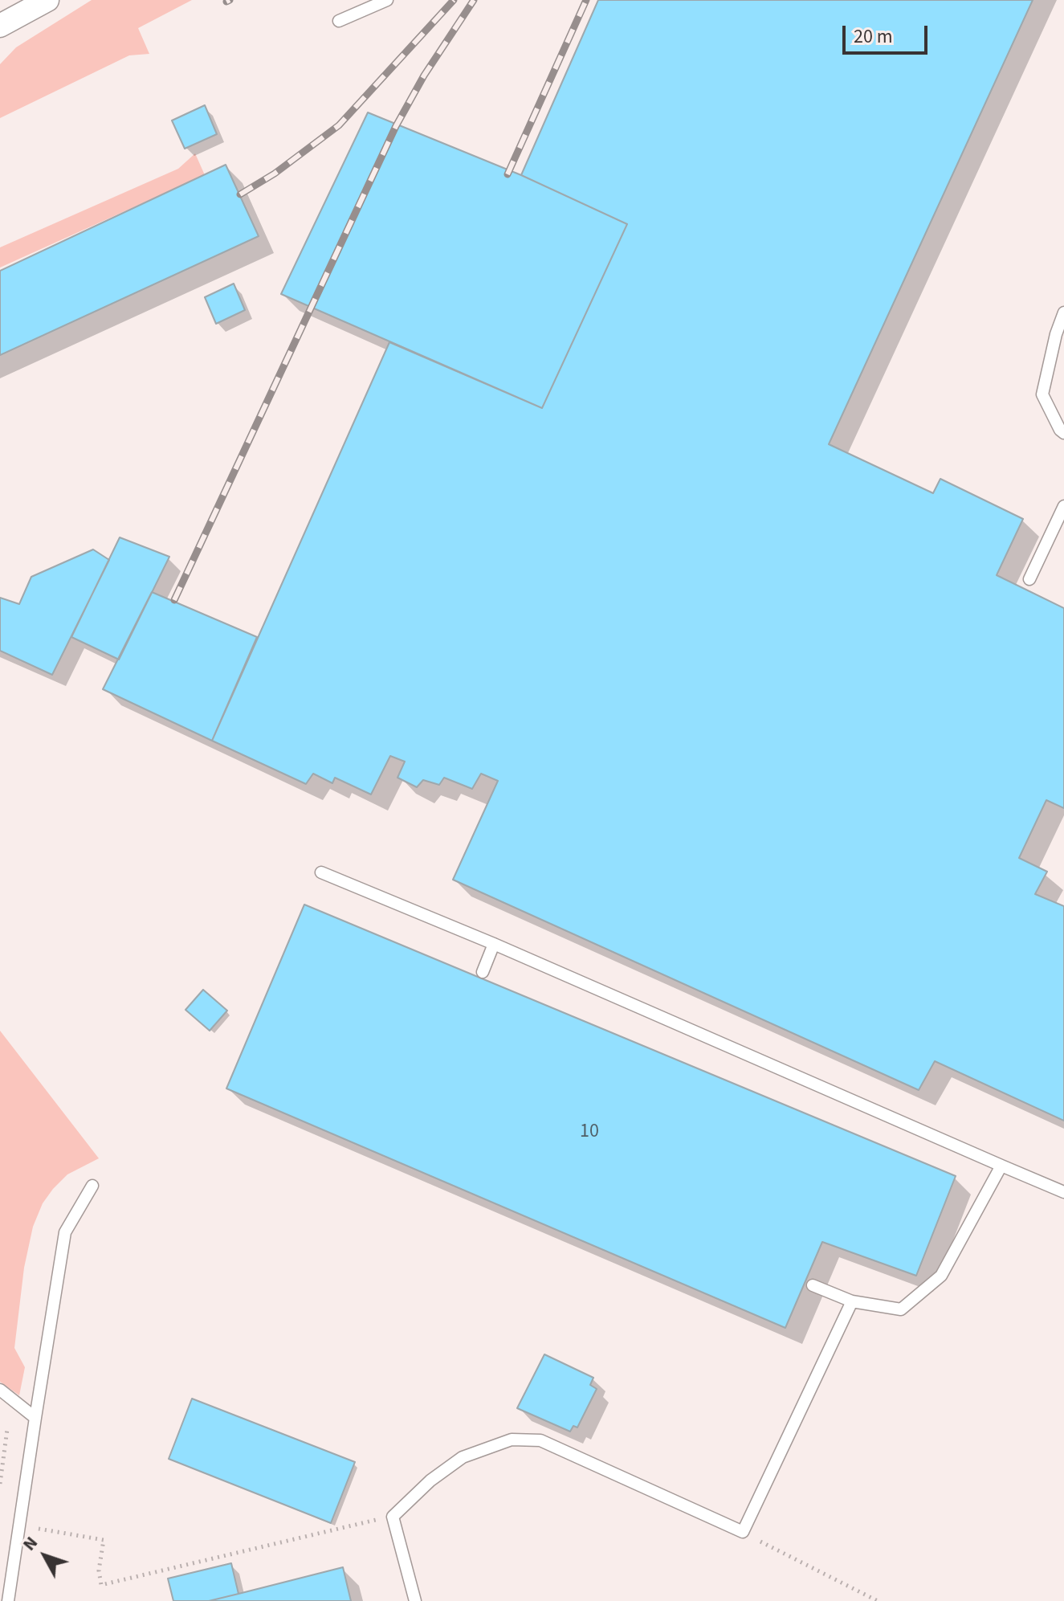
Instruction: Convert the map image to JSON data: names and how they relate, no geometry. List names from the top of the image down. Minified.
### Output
{"house_numbers":["10"],"scale_bar":"20 m","north":"top left"}
